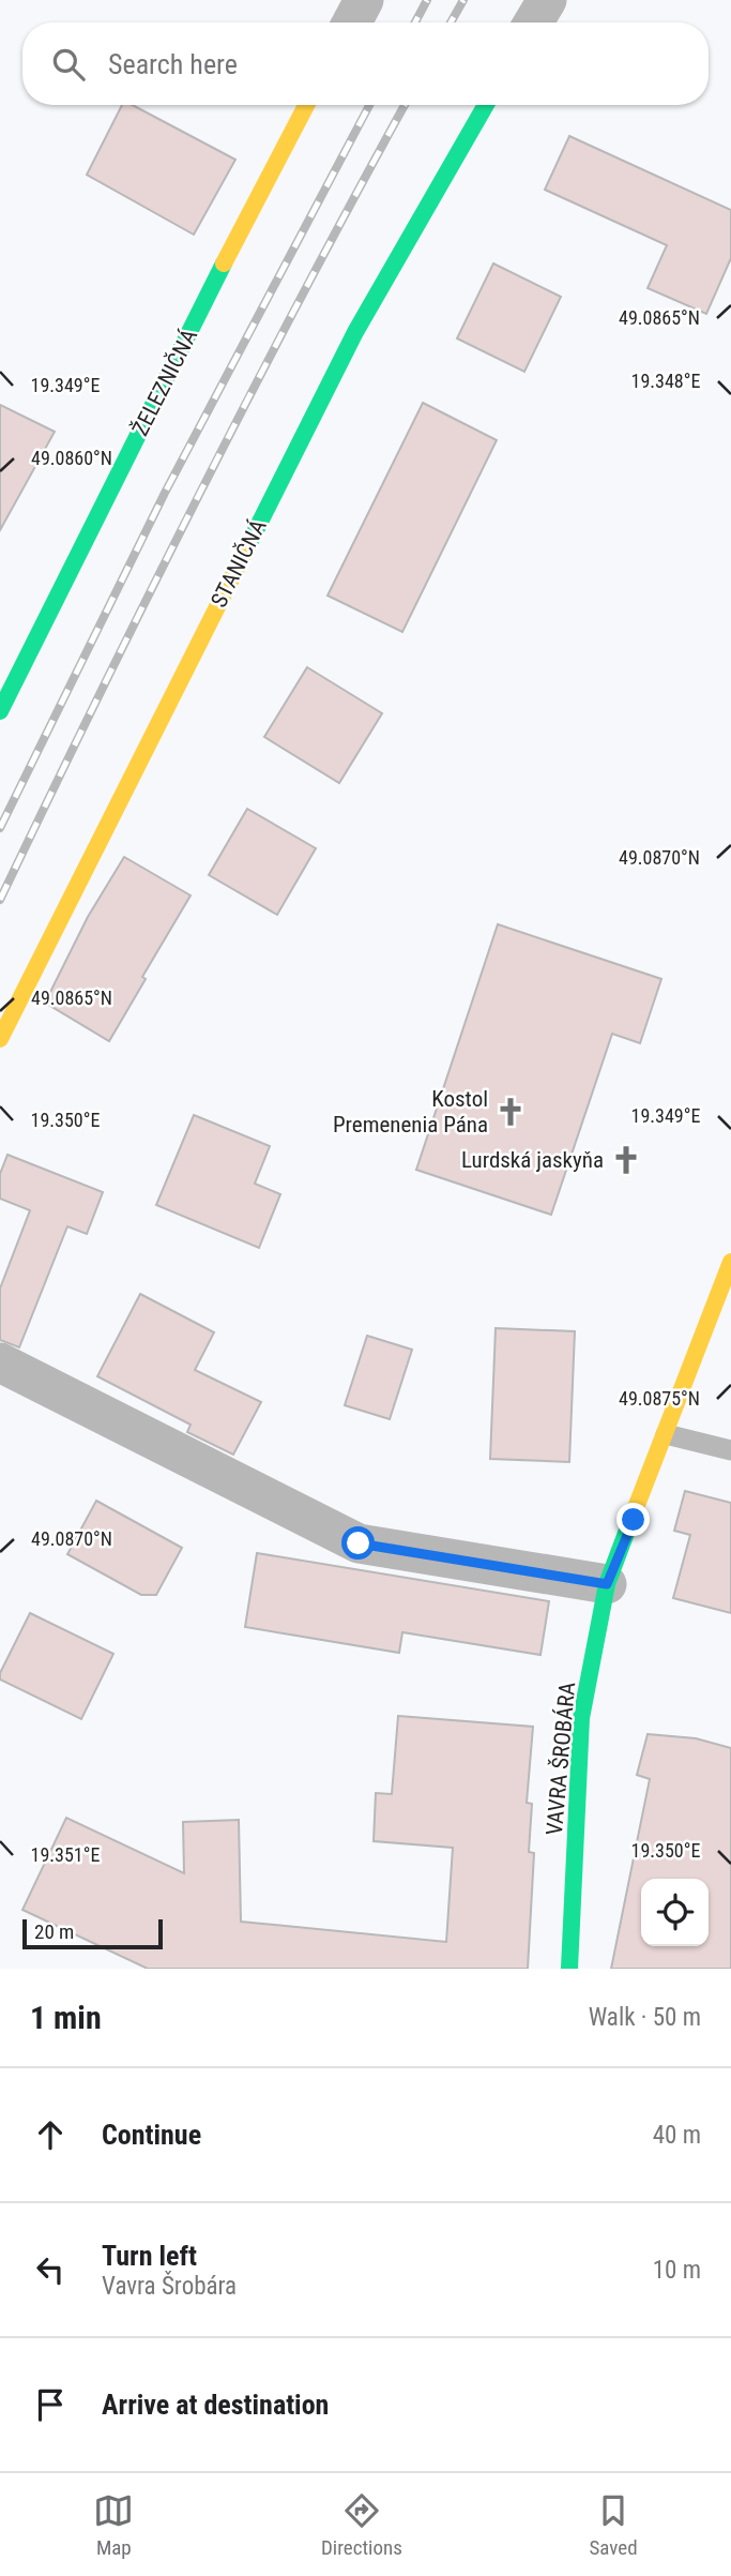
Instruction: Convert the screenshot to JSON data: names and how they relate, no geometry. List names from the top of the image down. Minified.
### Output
{"streets":{"street":["ŽELEZNIČNÁ","STANIČNÁ","VAVRA ŠROBÁRA"]},"places":{"church":["Kostol Premenenia Pána","Lurdská jaskyňa"]},"scale_bar":"20 m","page":{"search":"Search here","scale":"20 m","heading":["1 min","Walk · 50 m"],"list":[["Continue","40 m"],["Turn left","Vavra Šrobára","10 m"],"Arrive at destination"],"nav":["Map","Directions","Saved"]},"coordinates":["49.0865°N","19.348°E","19.349°E","49.0860°N","49.0870°N","19.350°E","49.0875°N","19.351°E"]}
